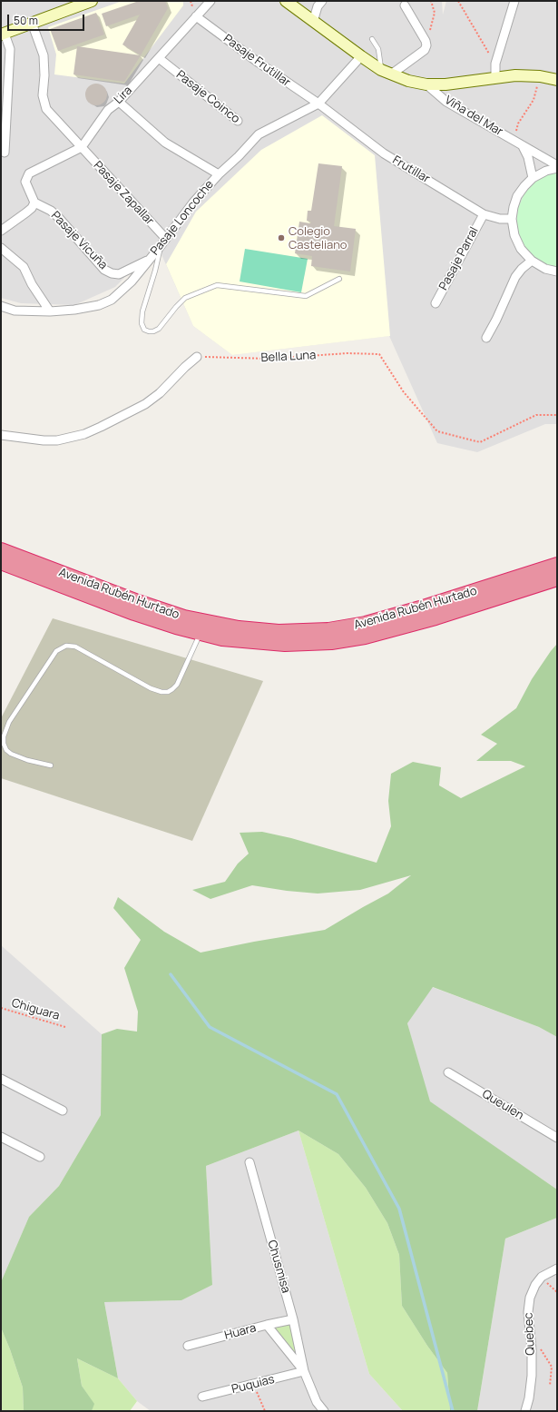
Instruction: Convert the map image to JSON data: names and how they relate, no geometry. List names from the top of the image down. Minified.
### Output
{"streets":{"highway":["Avenida Rubén Hurtado"],"street":["Pasaje Frutillar","Lira","Pasaje Coinco","Viña del Mar","Frutillar","Pasaje Zapallar","Pasaje Loncoche","Pasaje Vicuña","Pasaje Parral","Queulen","Chusmisa","Huara","Quebec","Puquias"],"path":["Bella Luna","Chiguara"]},"crossings":[["Pasaje Frutillar","Lira"],["Pasaje Frutillar","Frutillar"],["Pasaje Frutillar","Pasaje Loncoche"],["Lira","Pasaje Coinco"],["Lira","Pasaje Zapallar"],["Lira","Pasaje Vicuña"],["Frutillar","Pasaje Loncoche"],["Frutillar","Pasaje Parral"],["Pasaje Zapallar","Pasaje Loncoche"],["Pasaje Loncoche","Pasaje Vicuña"],["Chusmisa","Huara"],["Chusmisa","Puquias"]],"places":["Colegio Casteliano"],"scale_bar":"50 m"}
